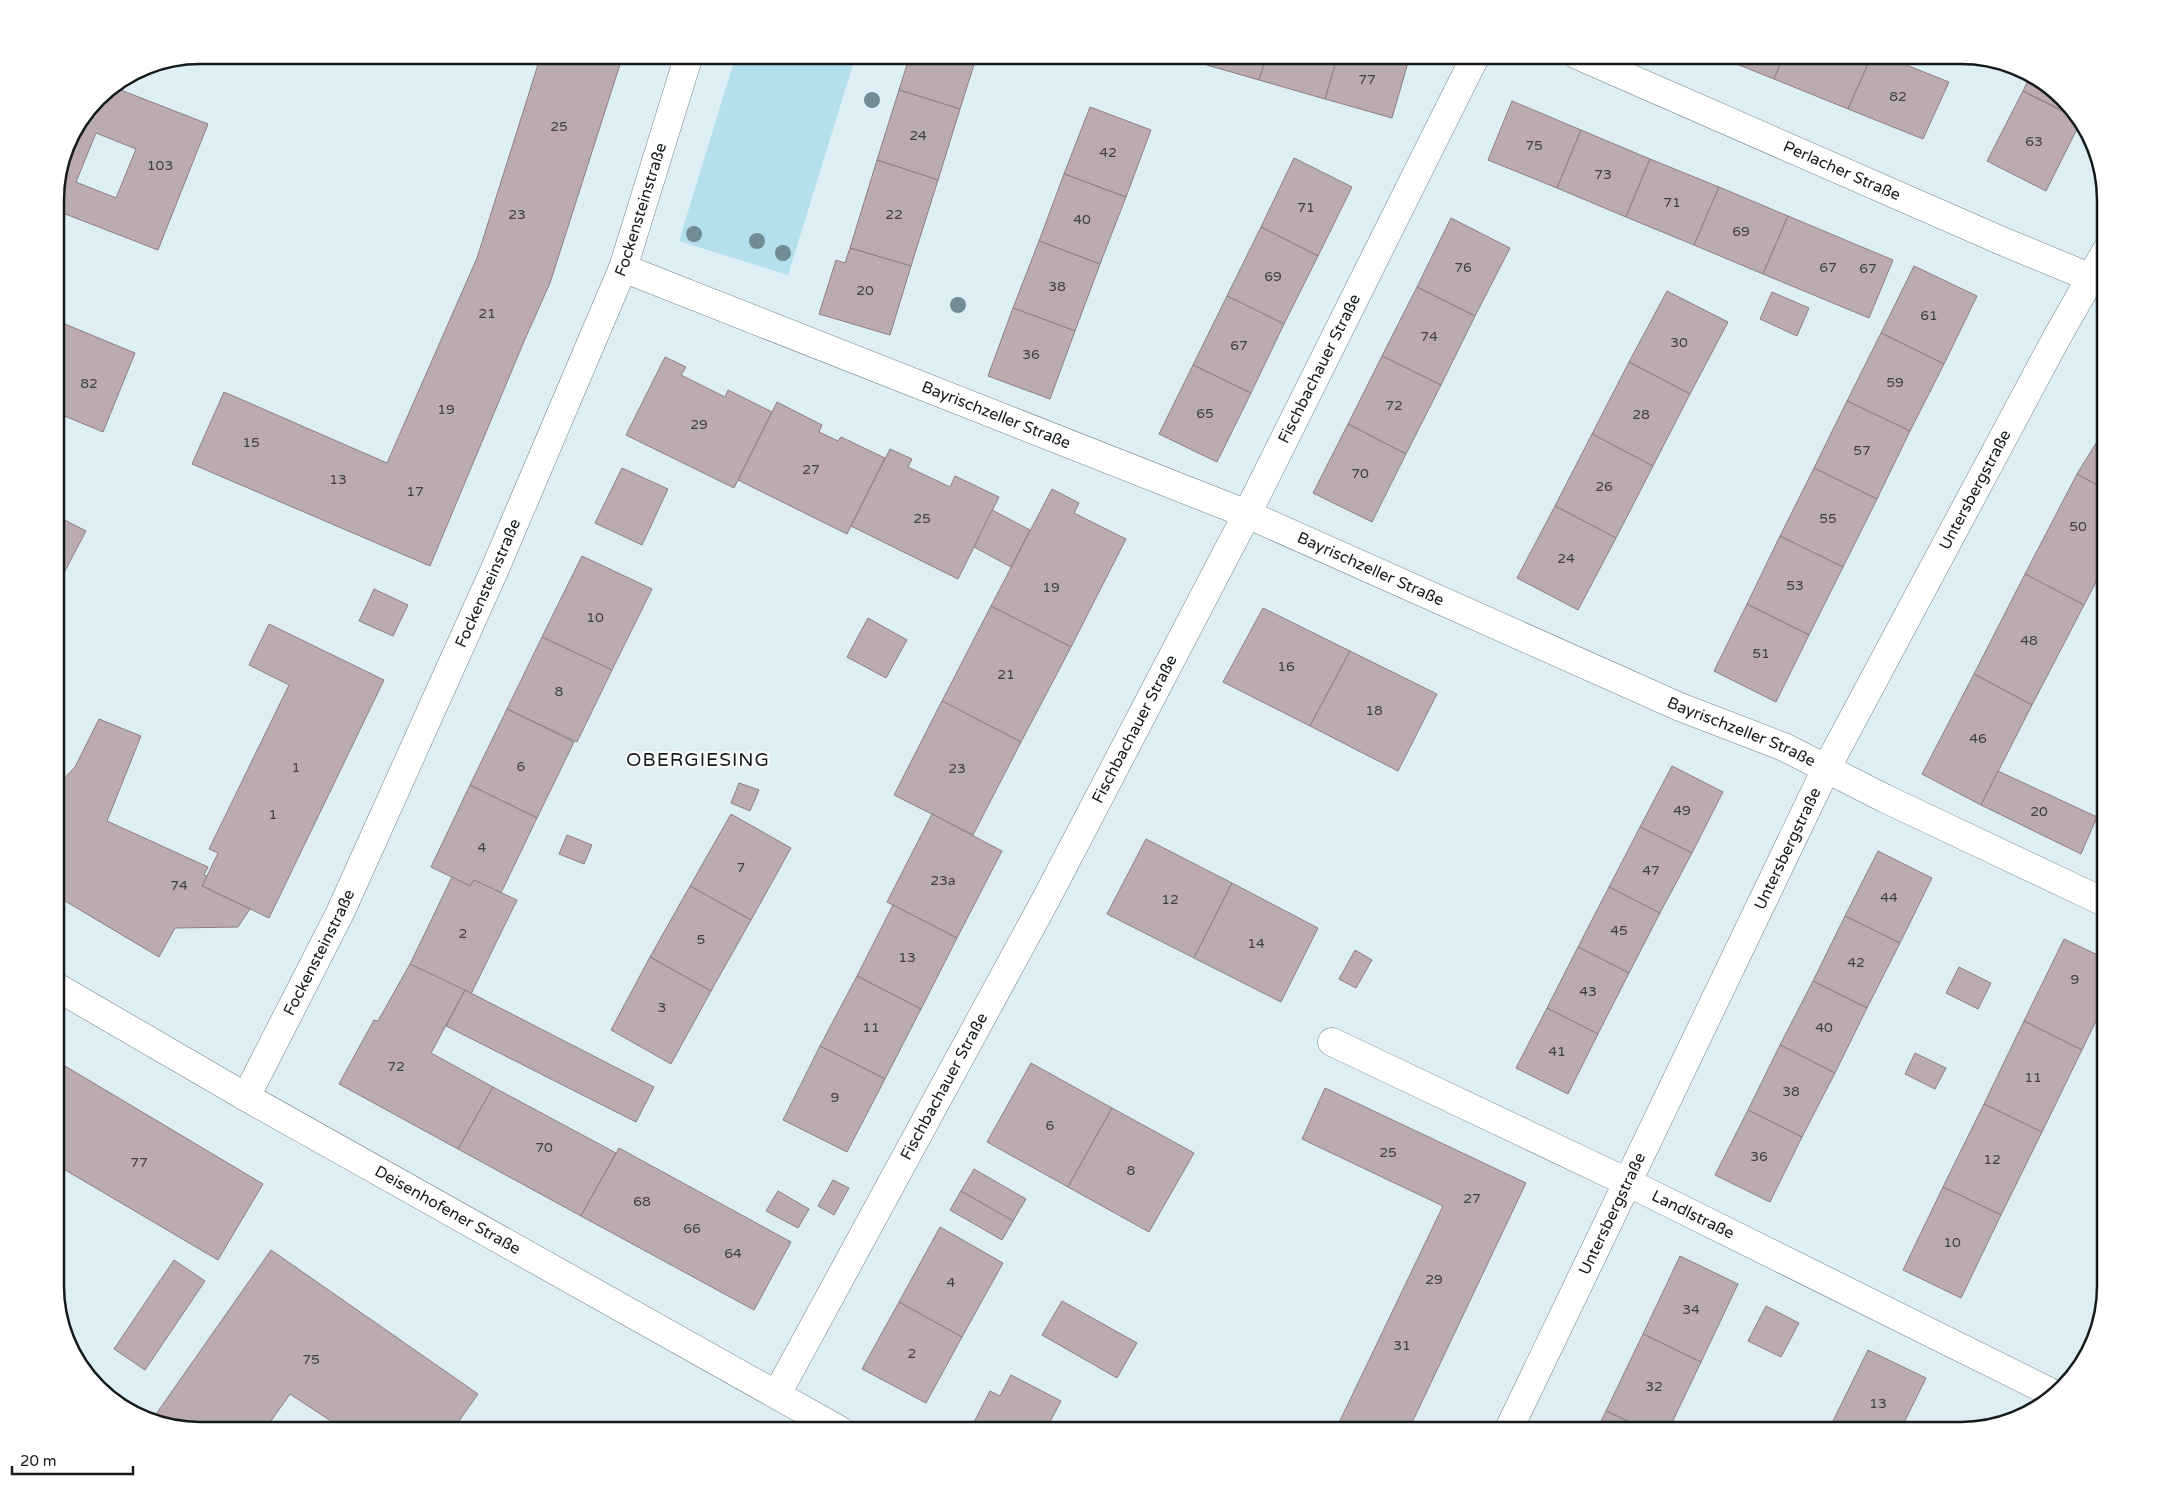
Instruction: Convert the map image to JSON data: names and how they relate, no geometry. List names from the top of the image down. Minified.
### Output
{"streets":{"street":["Perlacher Straße","Fockensteinstraße","Fischbachauer Straße","Bayrischzeller Straße","Untersbergstraße","Deisenhofener Straße","Landlstraße"]},"crossings":[["Fockensteinstraße","Bayrischzeller Straße"],["Fockensteinstraße","Deisenhofener Straße"],["Fischbachauer Straße","Bayrischzeller Straße"],["Fischbachauer Straße","Deisenhofener Straße"],["Bayrischzeller Straße","Untersbergstraße"],["Untersbergstraße","Landlstraße"]],"districts":["OBERGIESING"],"house_numbers":["77","82","25","24","63","75","42","103","73","71","71","23","22","40","69","76","67","67","69","38","20","21","61","74","30","67","36","59","82","72","19","65","28","29","15","57","27","70","13","26","17","25","55","50","24","53","19","10","48","51","16","21","8","18","46","6","1","23","49","20","1","4","7","47","23a","74","44","12","45","2","5","14","13","42","9","43","3","11","40","41","72","11","38","9","6","70","25","36","12","77","8","27","68","66","10","64","29","4","34","31","2","75","32","13"],"scale_bar":"20 m"}
